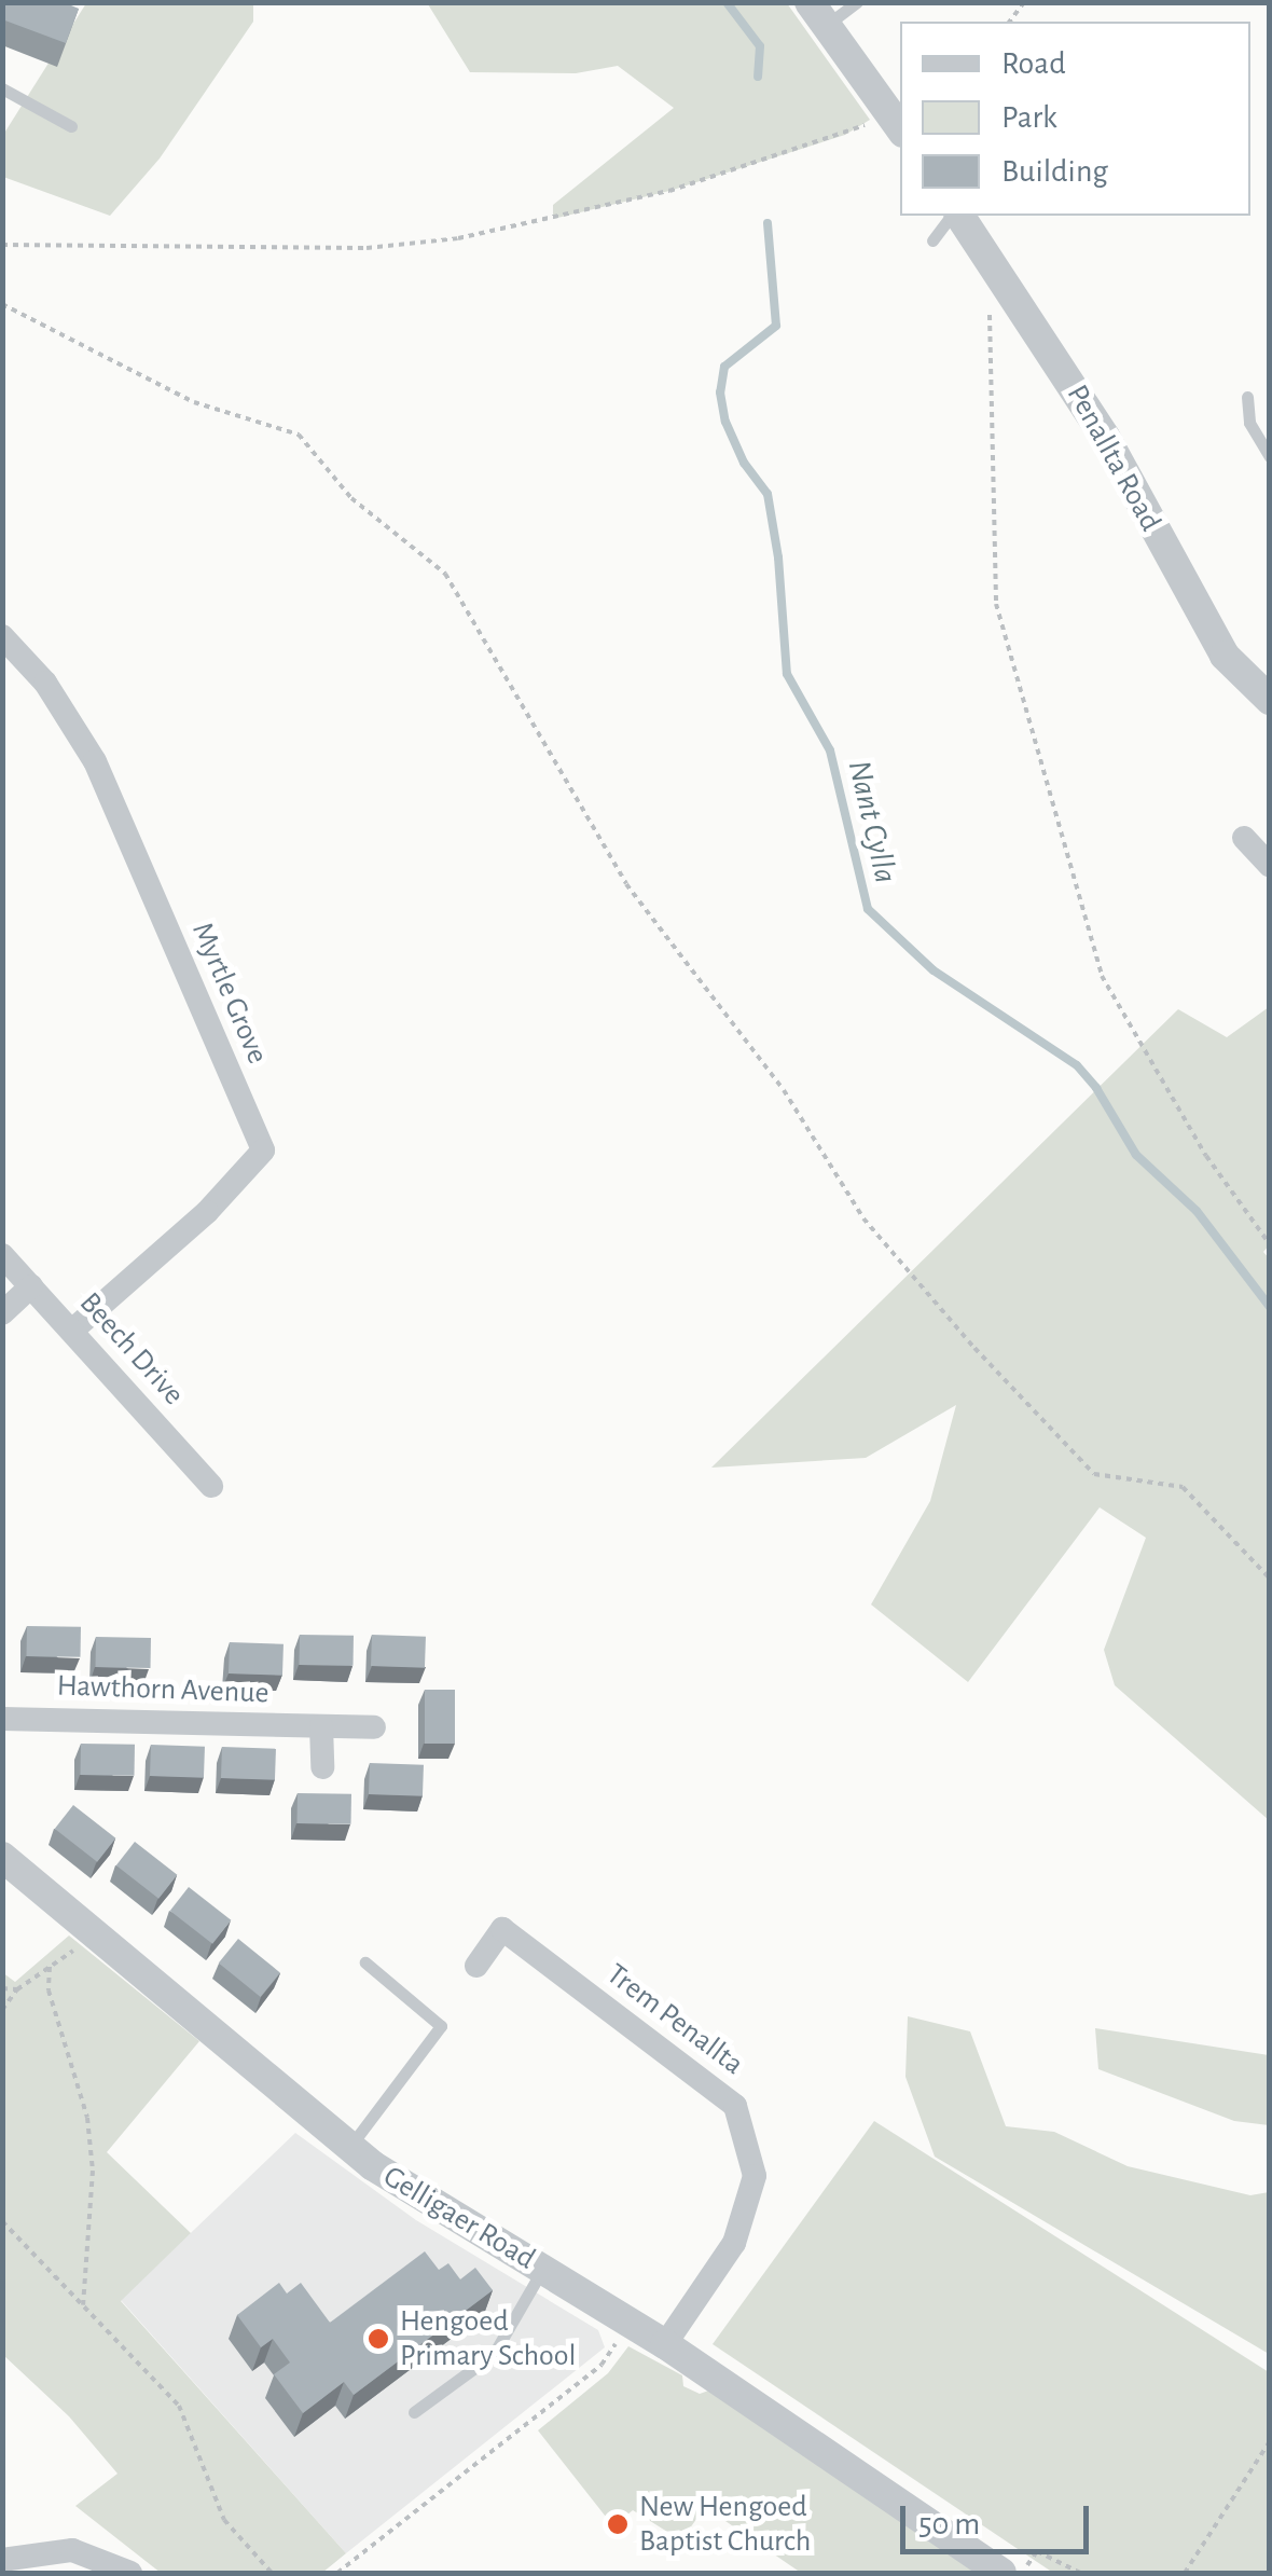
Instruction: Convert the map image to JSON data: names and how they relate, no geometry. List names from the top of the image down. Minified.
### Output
{"streets":{"street":["Penallta Road","Myrtle Grove","Beech Drive","Hawthorn Avenue","Trem Penallta","Gelligaer Road"]},"crossings":[["Myrtle Grove","Beech Drive"],["Trem Penallta","Gelligaer Road"]],"water":["Nant Cylla"],"places":["Hengoed Primary School","New Hengoed Baptist Church"],"legend":["Road","Park","Building"],"scale_bar":"50 m"}
